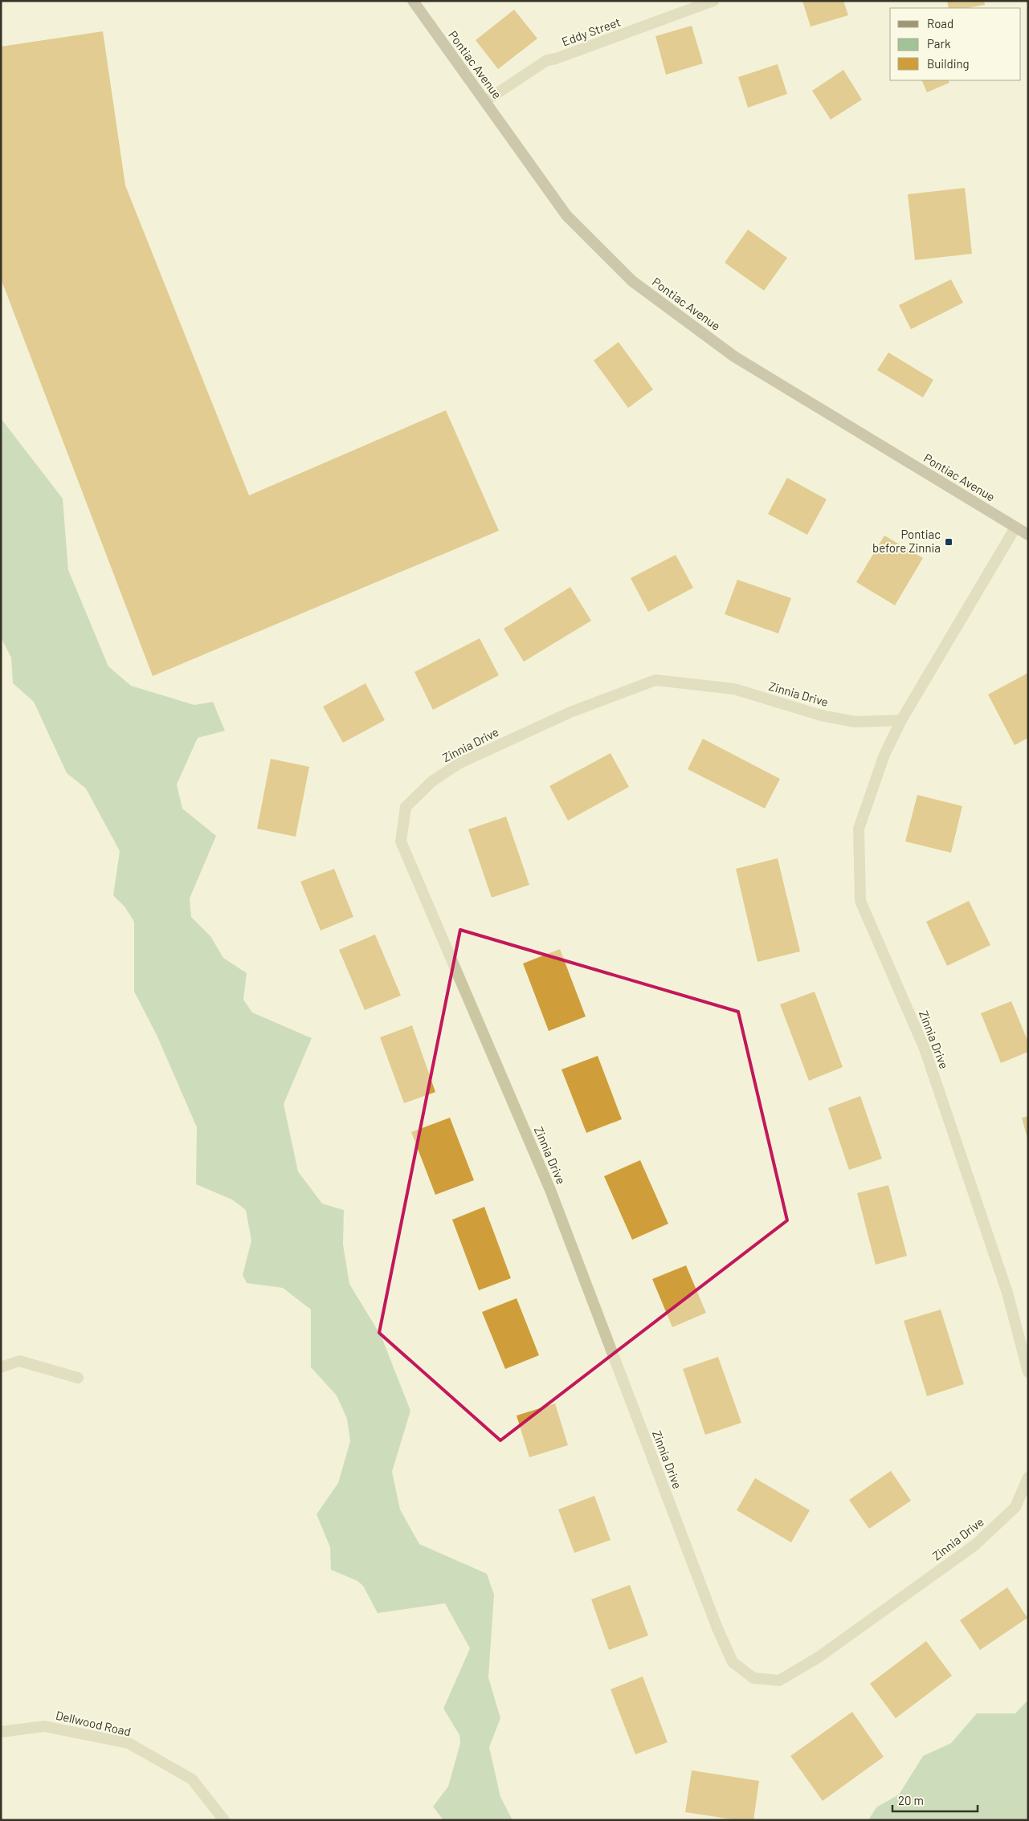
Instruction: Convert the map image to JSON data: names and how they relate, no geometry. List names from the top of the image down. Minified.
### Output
{"streets":{"main road":["Pontiac Avenue"],"street":["Eddy Street","Zinnia Drive","Dellwood Road"]},"crossings":[["Eddy Street","Pontiac Avenue"],["Pontiac Avenue","Zinnia Drive"]],"places":{"transit":["Pontiac before Zinnia"]},"legend":["Road","Park","Building"],"scale_bar":"20 m"}
